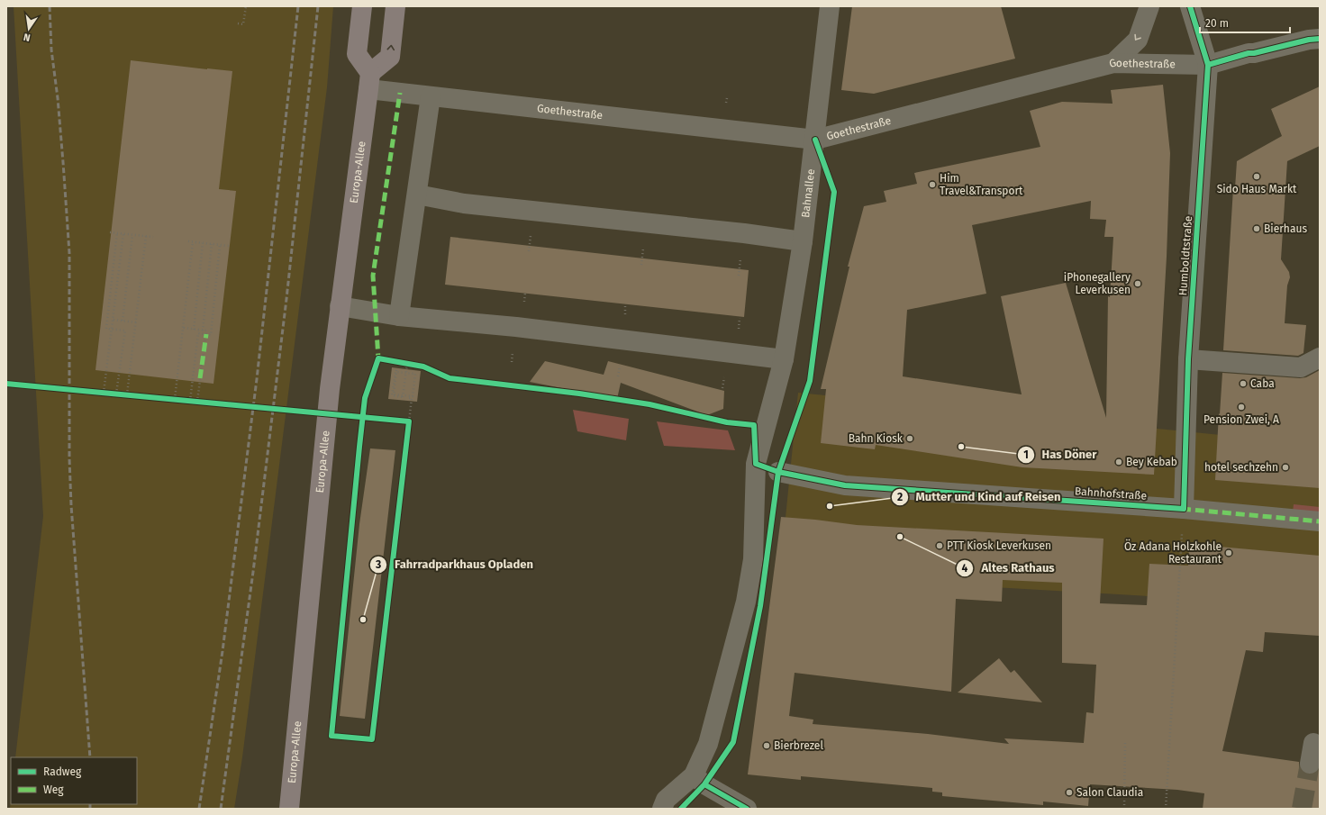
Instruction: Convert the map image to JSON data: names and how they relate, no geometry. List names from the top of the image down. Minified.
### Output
{"streets":{"main road":["Europa-Allee"],"street":["Goethestraße","Bahnallee","Humboldtstraße","Bahnhofstraße"]},"crossings":[["Goethestraße","Europa-Allee"],["Goethestraße","Bahnallee"],["Goethestraße","Humboldtstraße"],["Humboldtstraße","Bahnhofstraße"]],"places":["Sido Haus Markt","Him Travel&Transport","Bierhaus","iPhonegallery Leverkusen","Caba","Pension Zwei, A","Bahn Kiosk","Has Döner","Bey Kebab","hotel sechzehn","Mutter und Kind auf Reisen","Altes Rathaus","PTT Kiosk Leverkusen","Öz Adana Holzkohle Restaurant","Fahrradparkhaus Opladen","Bierbrezel","Salon Claudia"],"legend":["Radweg","Weg"],"scale_bar":"20 m","north":"bottom"}
